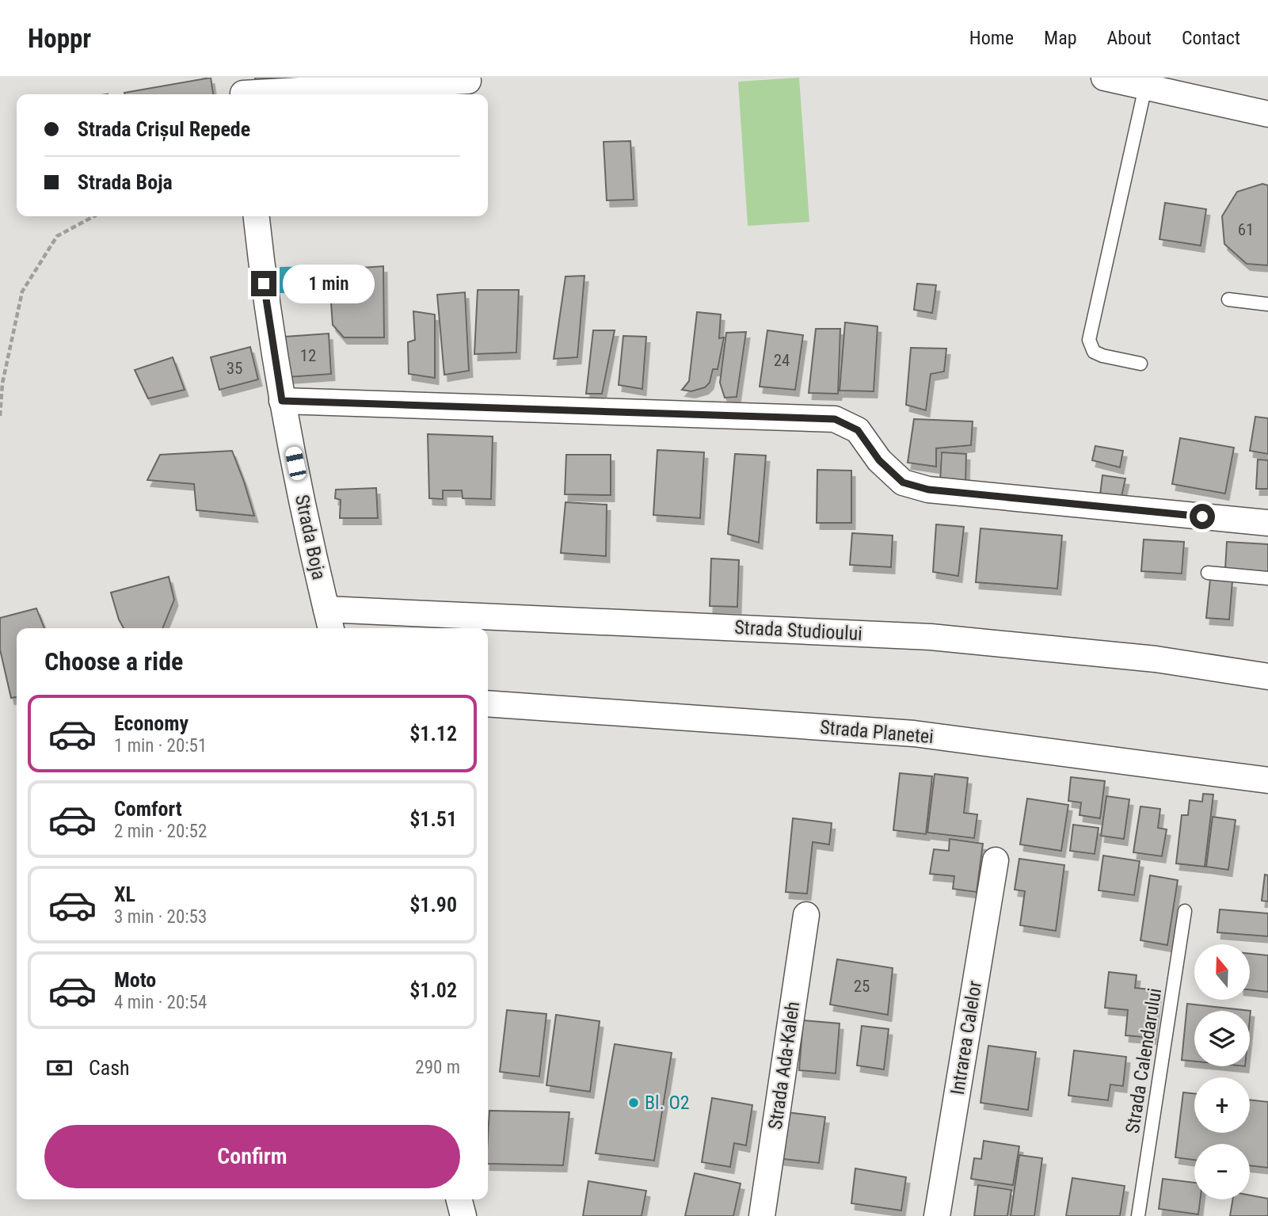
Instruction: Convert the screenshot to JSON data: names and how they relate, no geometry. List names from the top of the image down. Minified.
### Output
{"streets":{"street":["Strada Boja","Strada Studioului","Strada Planetei","Intrarea Calelor","Strada Ada-Kaleh"],"lane":["Strada Calendarului"]},"crossings":[["Strada Boja","Strada Studioului"]],"places":["Bl. O2"],"house_numbers":["61","12","24","35","25"],"north":"top","page":{"header":"Hoppr","nav":["Home","Map","About","Contact"],"banner":["Strada Crișul Repede","Strada Boja"],"bubble":"1 min","heading":"Choose a ride","list":[{"name":"Economy","note":"1 min · 20:51","value":"$1.12"},{"name":"Comfort","note":"2 min · 20:52","value":"$1.51"},{"name":"XL","note":"3 min · 20:53","value":"$1.90"},{"name":"Moto","note":"4 min · 20:54","value":"$1.02"}],"map_buttons":["+","−"],"pay":["Cash","290 m"],"buttons":"Confirm"}}
